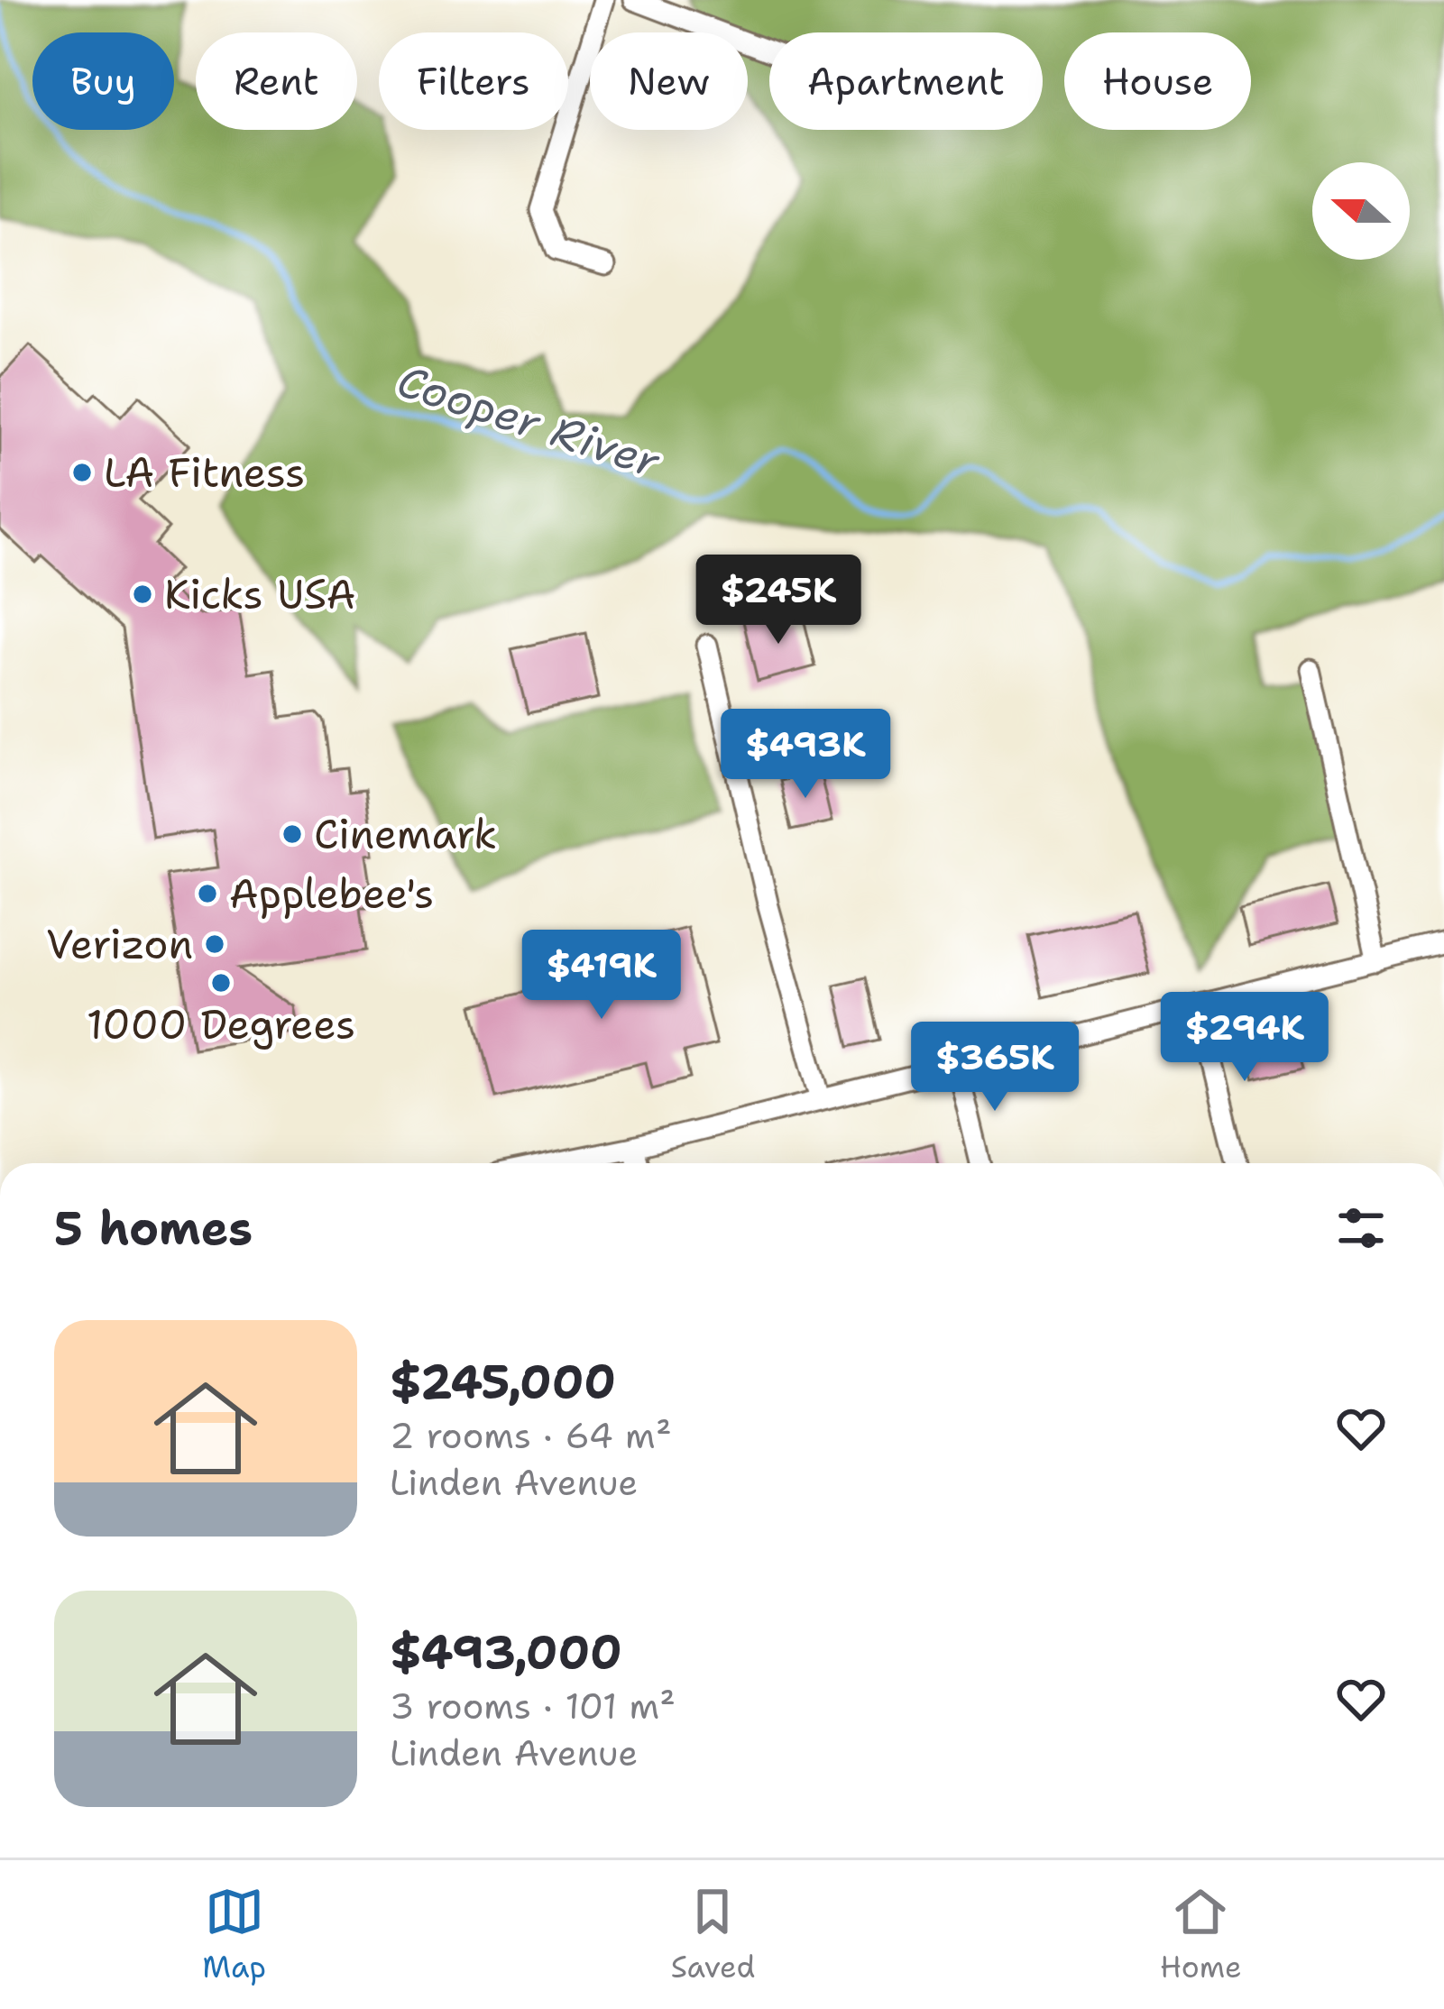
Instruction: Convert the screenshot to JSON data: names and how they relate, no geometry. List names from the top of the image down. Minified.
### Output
{"water":["Cooper River"],"places":["LA Fitness","Kicks USA","Cinemark","Applebee's","Verizon","1000 Degrees"],"north":"left","page":{"chip":["Buy","Rent","Filters","New","Apartment","House"],"price":["$245K","$493K","$419K","$294K","$365K"],"heading":"5 homes","list":[{"name":"$245,000","note":"2 rooms · 64 m² · Linden Avenue"},{"name":"$493,000","note":"3 rooms · 101 m² · Linden Avenue"}],"tabs":["Map","Saved","Home"]}}
